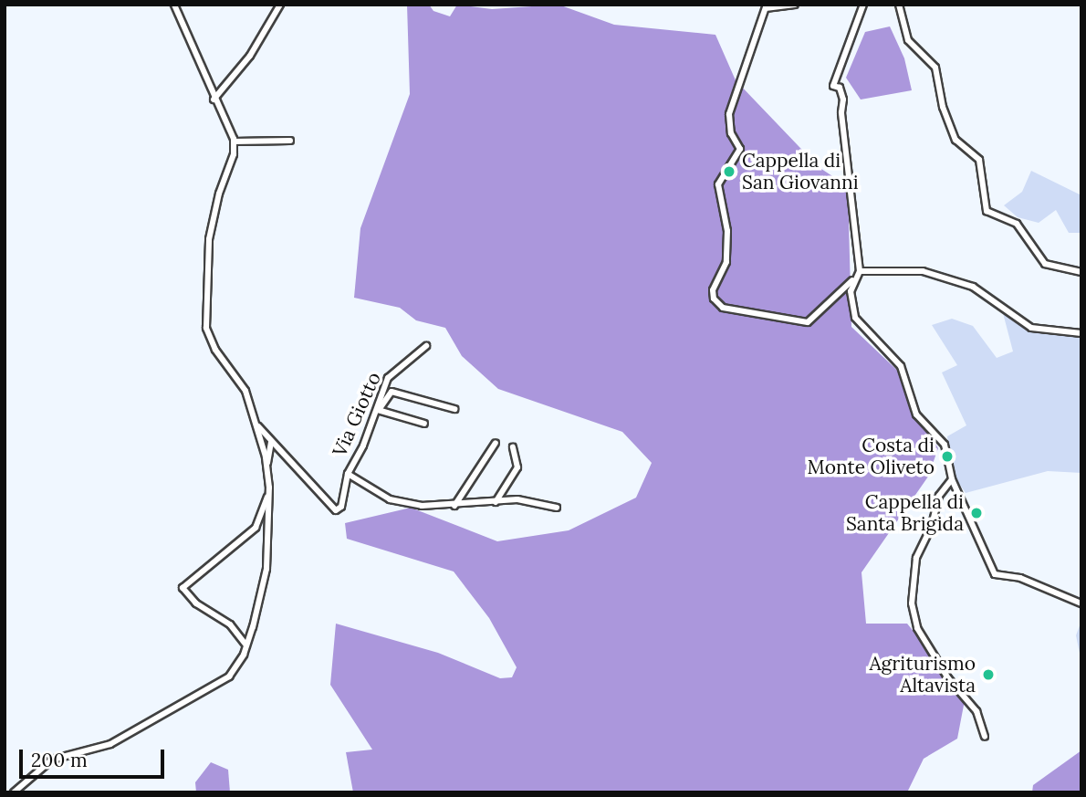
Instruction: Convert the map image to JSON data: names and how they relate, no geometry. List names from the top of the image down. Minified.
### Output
{"streets":{"street":["Via Giotto"]},"places":["Cappella di San Giovanni","Costa di Monte Oliveto","Cappella di Santa Brigida","Agriturismo Altavista"],"scale_bar":"200 m"}
